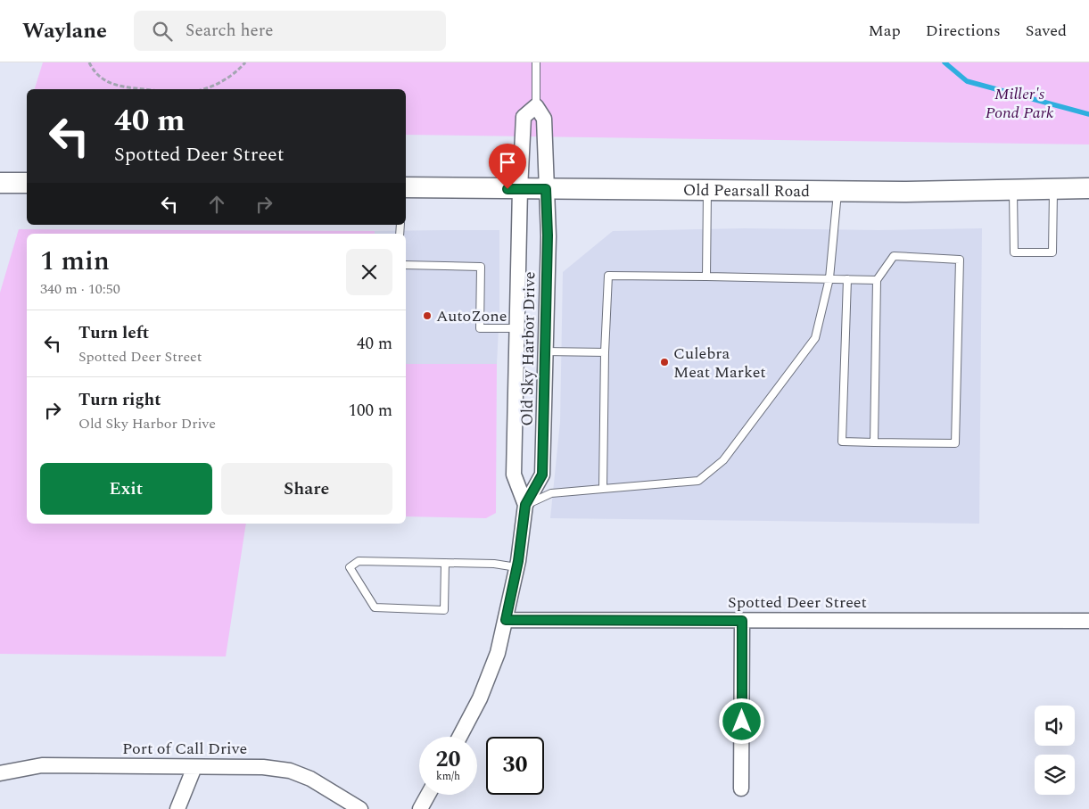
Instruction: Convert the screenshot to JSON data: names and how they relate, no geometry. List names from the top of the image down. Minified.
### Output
{"streets":{"main road":["Old Pearsall Road"],"street":["Old Sky Harbor Drive","Spotted Deer Street","Port of Call Drive"]},"crossings":[["Old Pearsall Road","Old Sky Harbor Drive"],["Old Sky Harbor Drive","Spotted Deer Street"]],"parks":["Miller's Pond Park"],"places":["AutoZone","Culebra Meat Market"],"page":{"header":"Waylane","search":"Search here","nav":["Map","Directions","Saved"],"turn":["40 m","Spotted Deer Street"],"heading":["1 min","340 m · 10:50"],"list":[{"name":"Turn left","note":"Spotted Deer Street","value":"40 m"},{"name":"Turn right","note":"Old Sky Harbor Drive","value":"100 m"}],"buttons":["Exit","Share"],"speed":"20 km/h","limit":"30"}}
